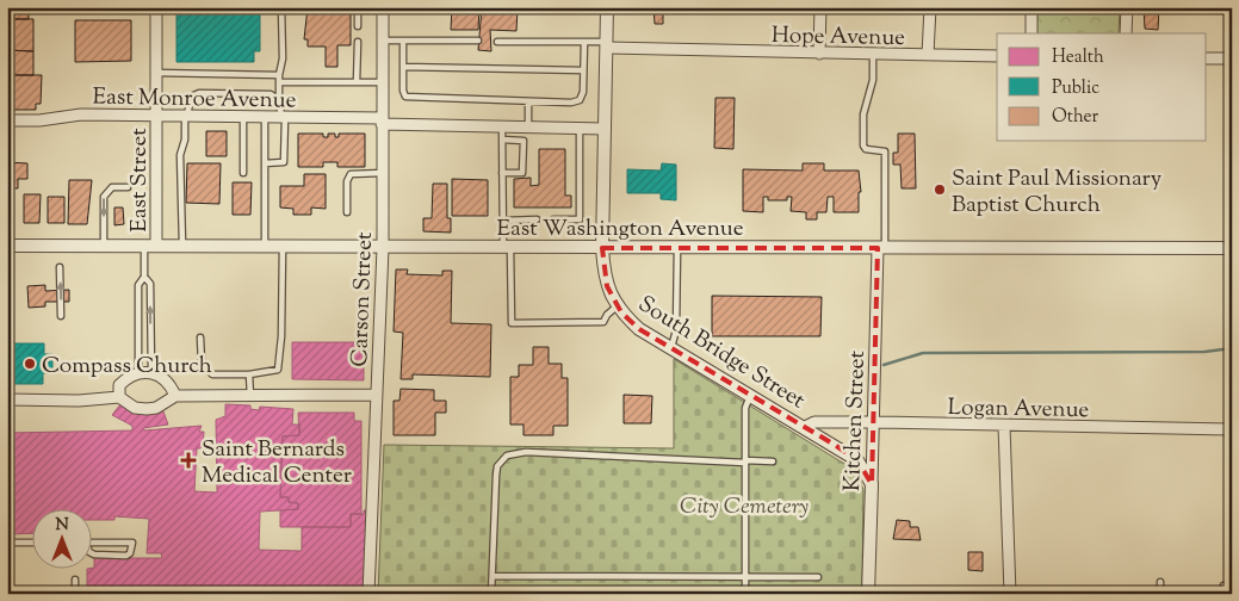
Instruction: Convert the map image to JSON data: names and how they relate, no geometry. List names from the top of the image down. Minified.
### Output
{"streets":{"street":["Hope Avenue","East Monroe Avenue","East Street","East Washington Avenue","Carson Street","South Bridge Street","Logan Avenue","Kitchen Street"]},"crossings":[["Hope Avenue","South Bridge Street"],["East Monroe Avenue","East Street"],["East Monroe Avenue","Carson Street"],["East Monroe Avenue","South Bridge Street"],["East Street","East Washington Avenue"],["East Washington Avenue","Carson Street"],["East Washington Avenue","South Bridge Street"],["East Washington Avenue","Kitchen Street"],["South Bridge Street","Logan Avenue"],["South Bridge Street","Kitchen Street"],["Logan Avenue","Kitchen Street"]],"parks":["City Cemetery"],"places":{"other":["Saint Paul Missionary Baptist Church","Compass Church"],"health":["Saint Bernards Medical Center"]},"legend":["Health","Public","Other"],"north":"top"}
